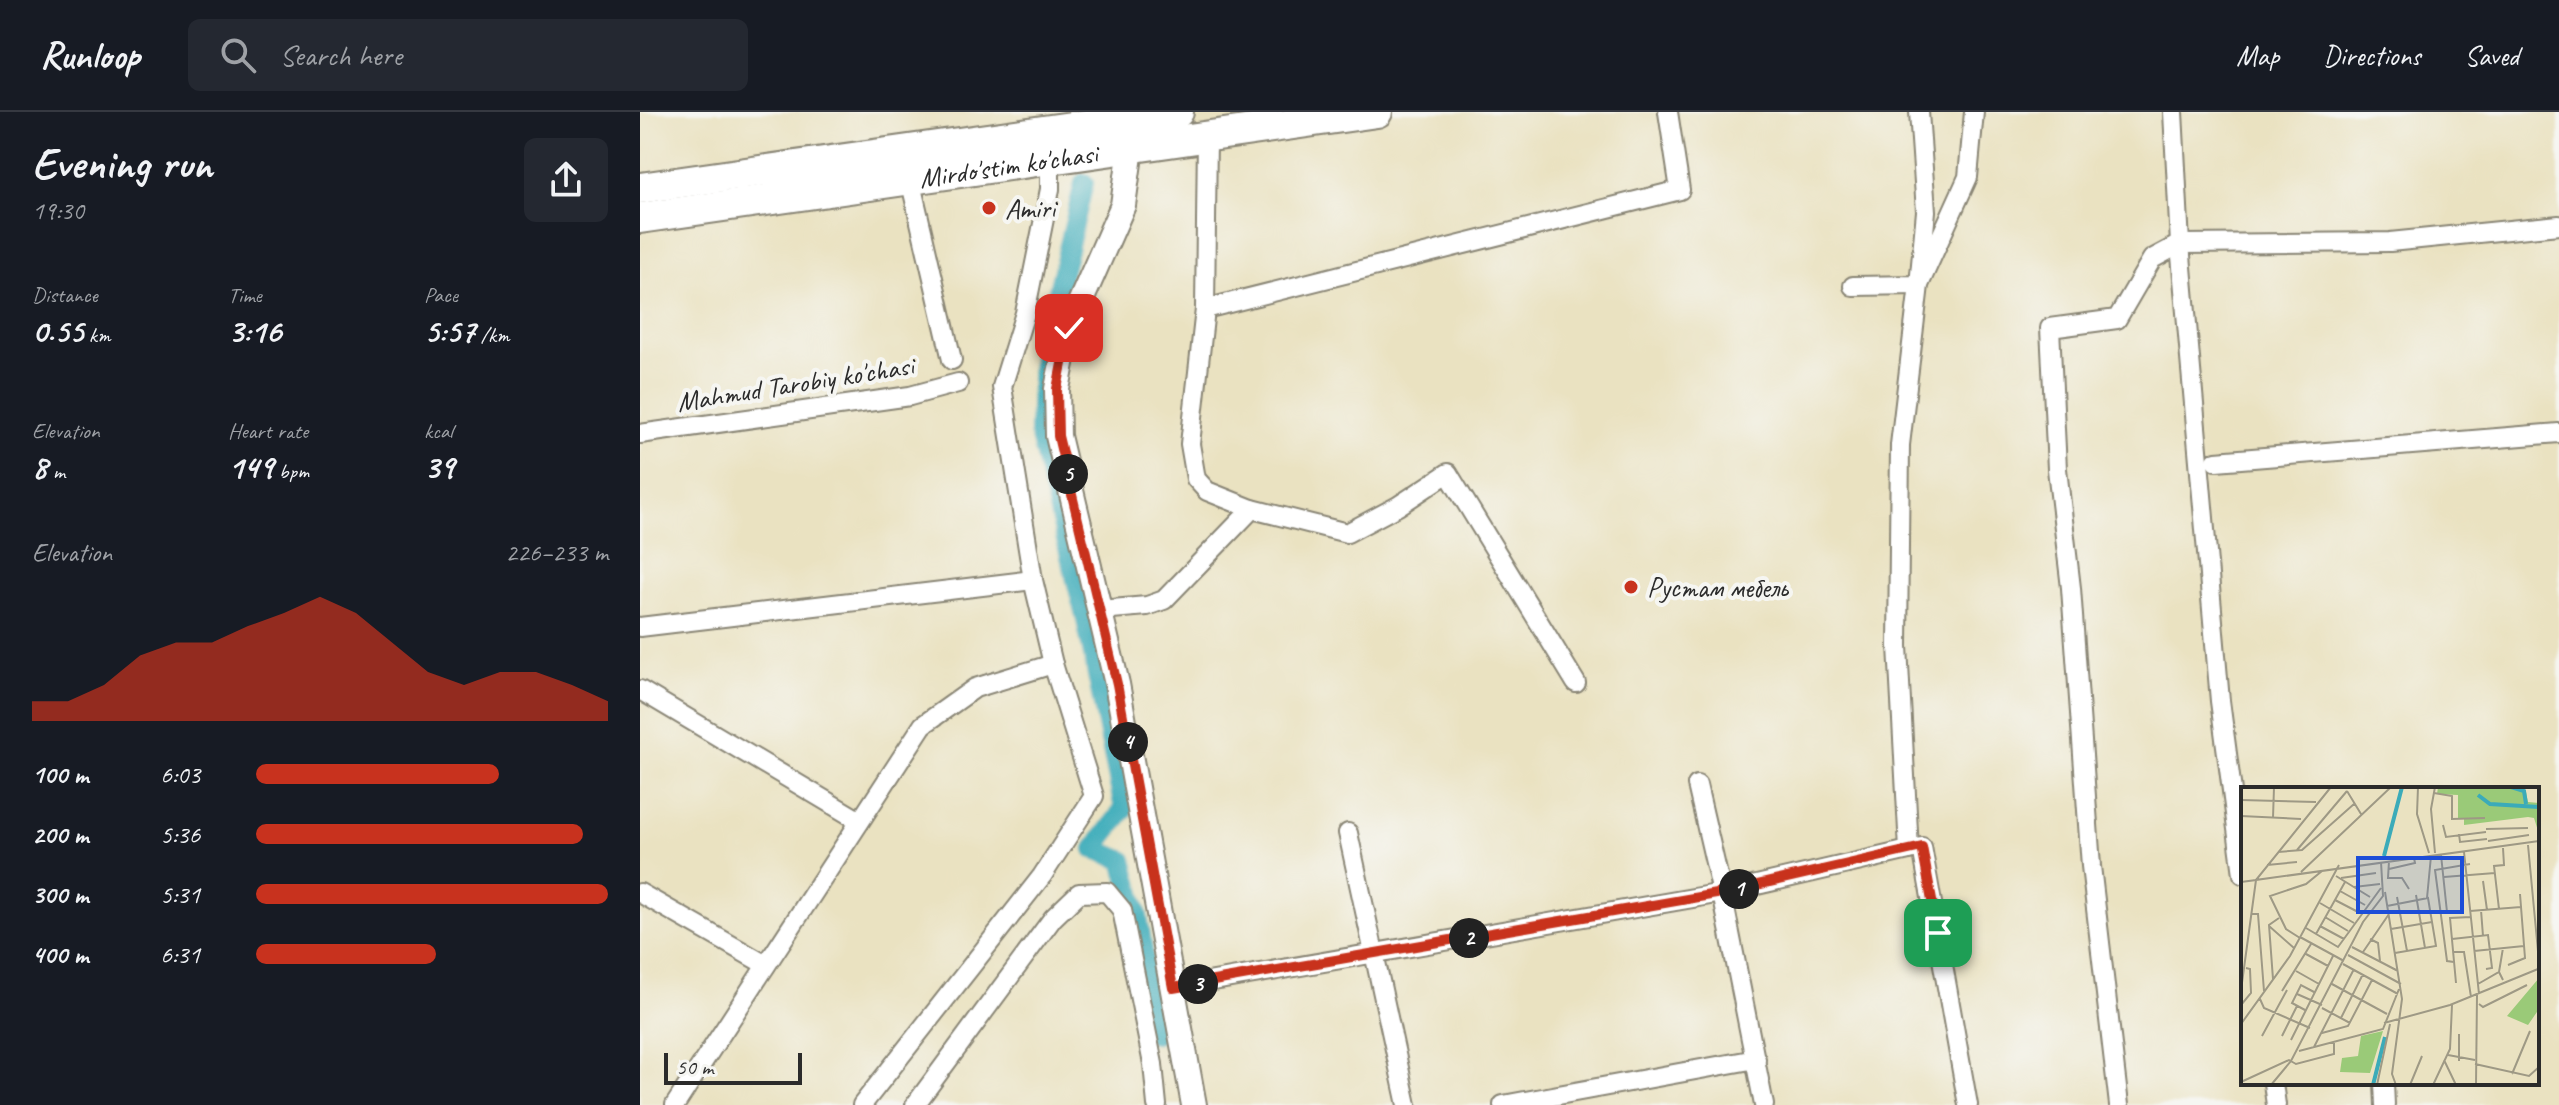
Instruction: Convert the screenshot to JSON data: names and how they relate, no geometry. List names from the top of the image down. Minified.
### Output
{"streets":{"main road":["Mirdo'stim ko'chasi"],"street":["Mahmud Tarobiy ko'chasi"]},"crossings":[["Mirdo'stim ko'chasi","Mahmud Tarobiy ko'chasi"]],"places":["Amiri","Рустам мебель"],"scale_bar":"50 m","page":{"header":"Runloop","search":"Search here","nav":["Map","Directions","Saved"],"heading":["Evening run","19:30"],"stats":[["Distance","0.55 km"],["Time","3:16"],["Pace","5:57 /km"],["Elevation","8 m"],["Heart rate","149 bpm"],["kcal","39"]],"pins":["5","4","1","2","3"],"chart":["Elevation","226–233 m"],"list":[{"name":"100 m","note":"6:03"},{"name":"200 m","note":"5:36"},{"name":"300 m","note":"5:31"},{"name":"400 m","note":"6:31"}],"scale":"50 m"}}
